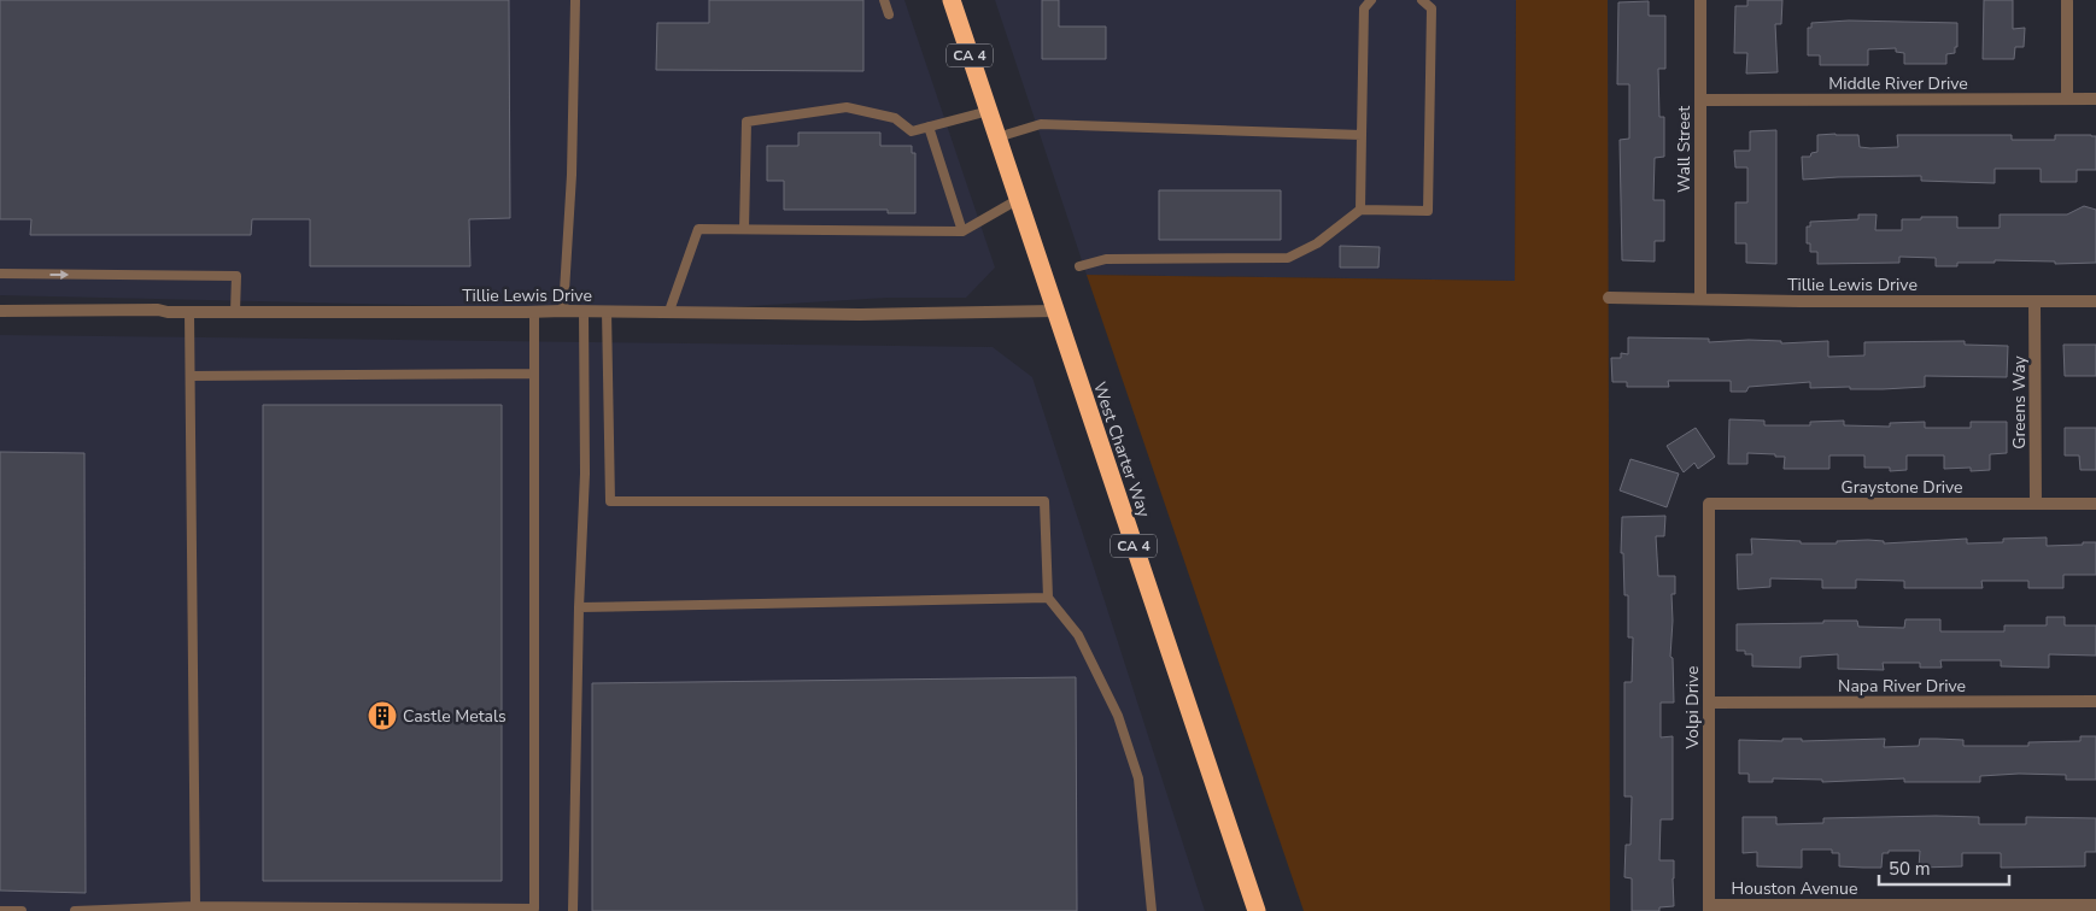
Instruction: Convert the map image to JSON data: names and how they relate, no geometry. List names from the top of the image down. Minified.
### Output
{"streets":{"highway":["CA 4","West Charter Way"],"street":["Middle River Drive","Wall Street","Tillie Lewis Drive","Greens Way","Graystone Drive","Napa River Drive","Volpi Drive","Houston Avenue"]},"crossings":[["Middle River Drive","Wall Street"],["Wall Street","Tillie Lewis Drive"],["Tillie Lewis Drive","Greens Way"],["Tillie Lewis Drive","West Charter Way"],["Greens Way","Graystone Drive"],["Graystone Drive","Volpi Drive"],["Napa River Drive","Volpi Drive"],["Volpi Drive","Houston Avenue"]],"places":{"building":["Castle Metals"]},"scale_bar":"50 m"}
